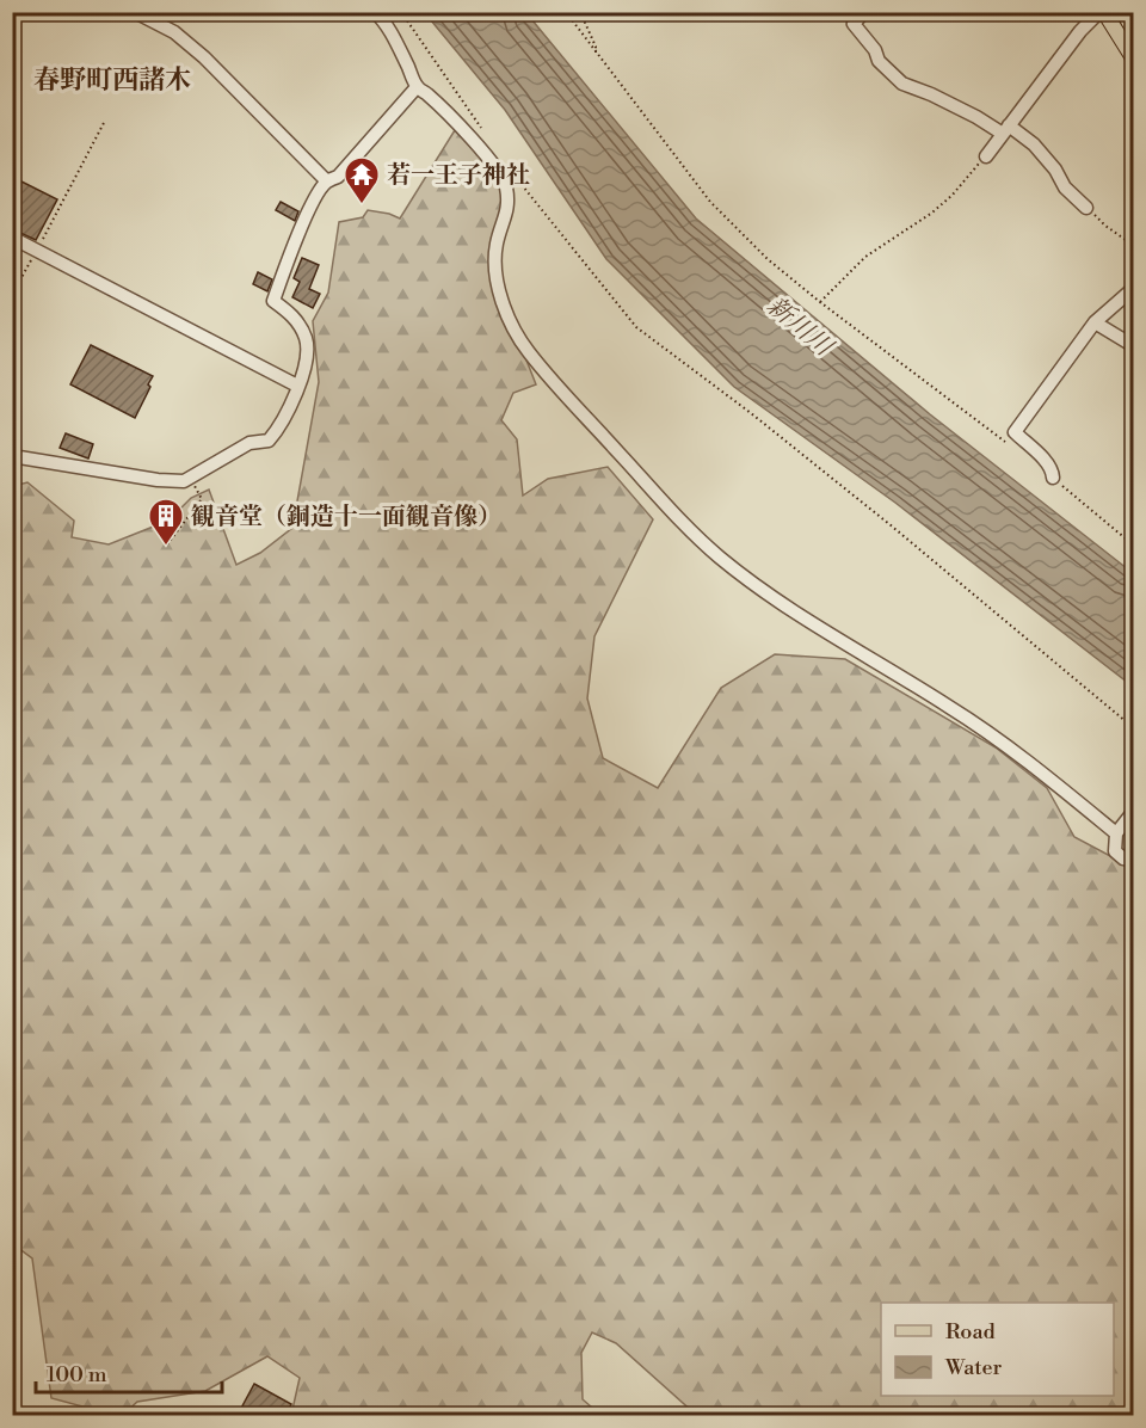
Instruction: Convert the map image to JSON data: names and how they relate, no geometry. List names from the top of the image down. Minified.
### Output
{"districts":["春野町西諸木"],"water":["新川川"],"places":{"temple":["若一王子神社"],"building":["観音堂（銅造十一面観音像）"]},"legend":["Road","Water"],"scale_bar":"100 m"}
